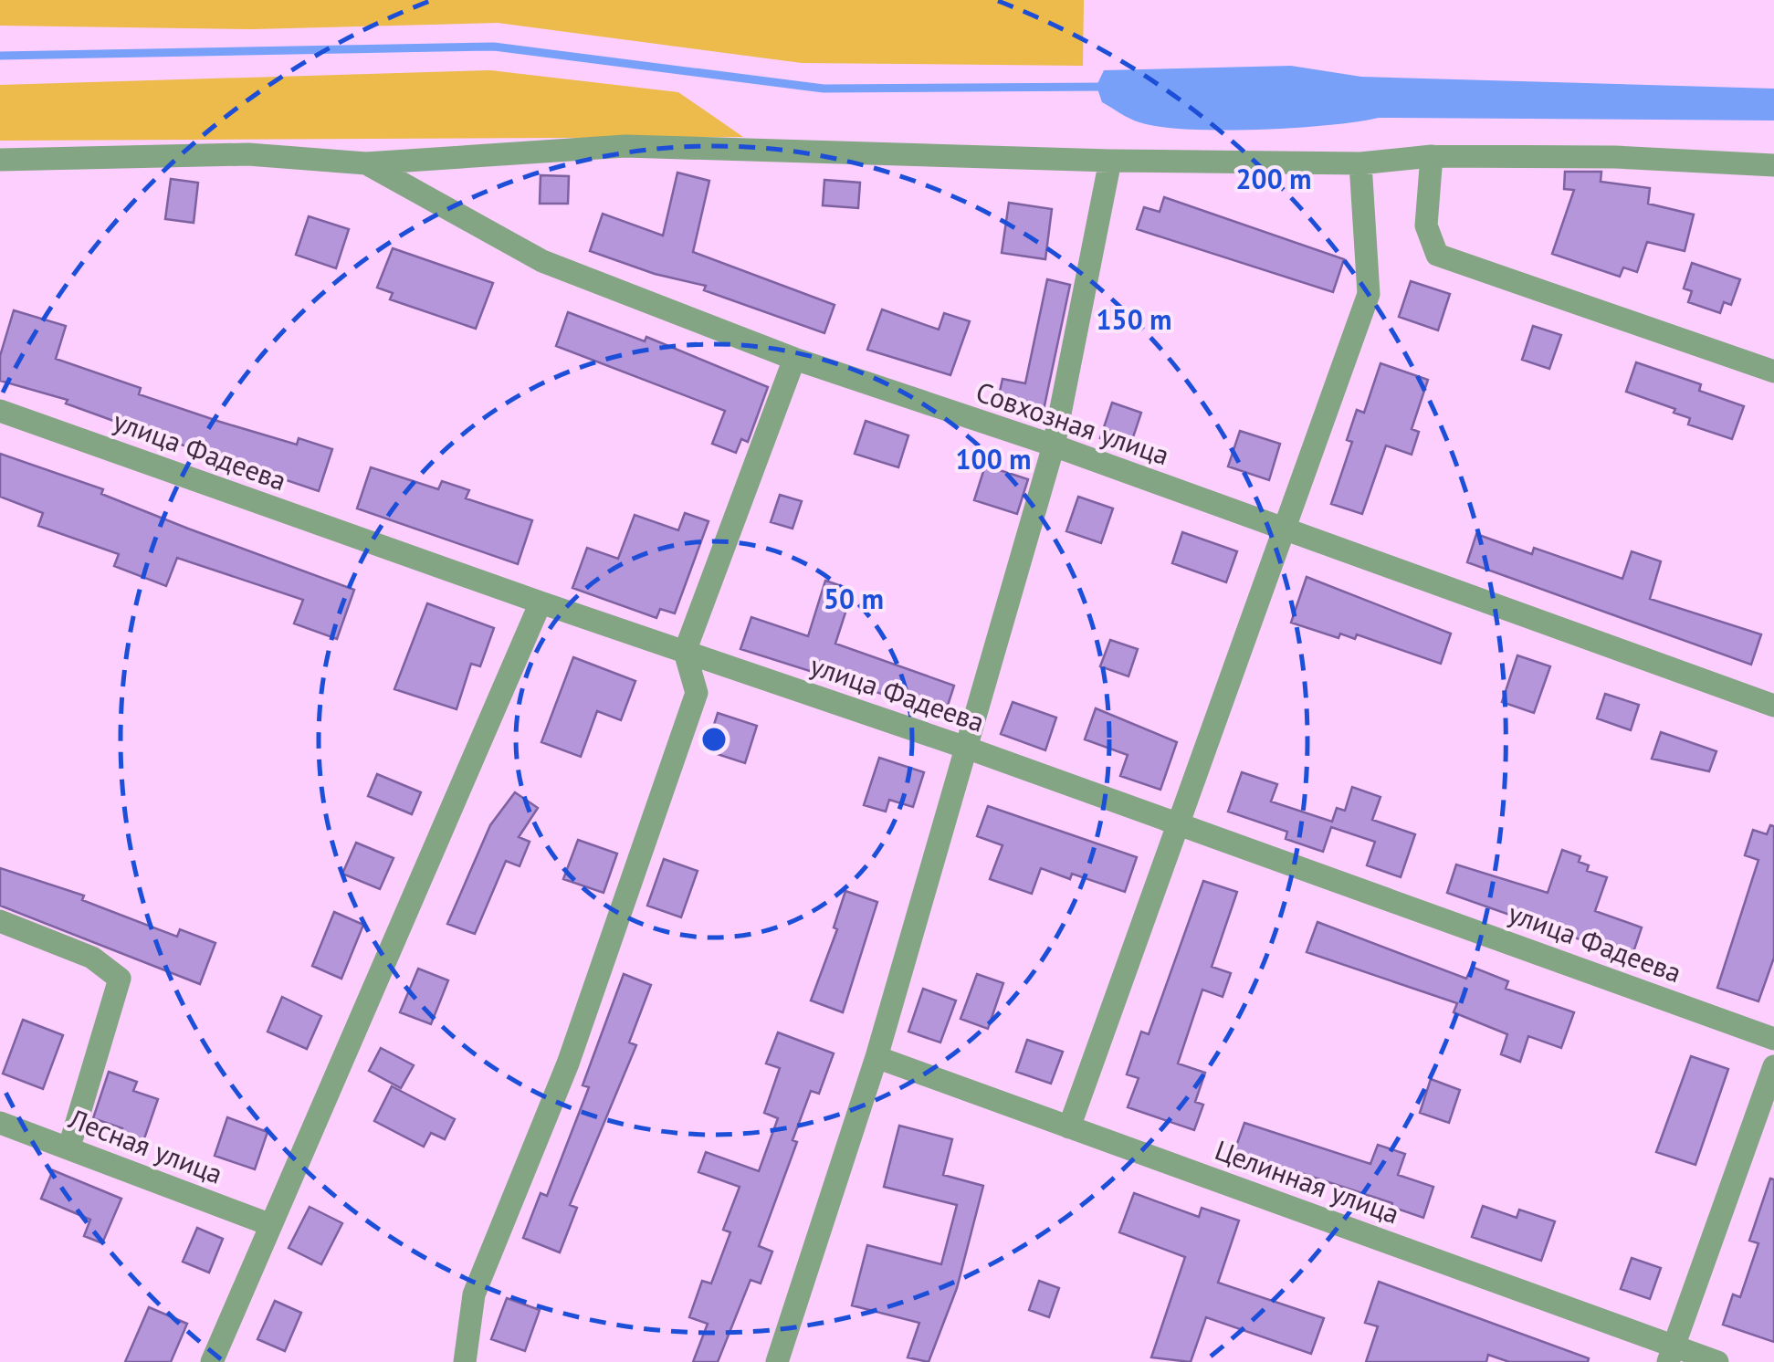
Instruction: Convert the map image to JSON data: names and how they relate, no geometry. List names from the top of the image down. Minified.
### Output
{"streets":{"street":["Совхозная улица","улица Фадеева","Лесная улица","Целинная улица"]},"rings":["200 m","150 m","100 m","50 m"]}
